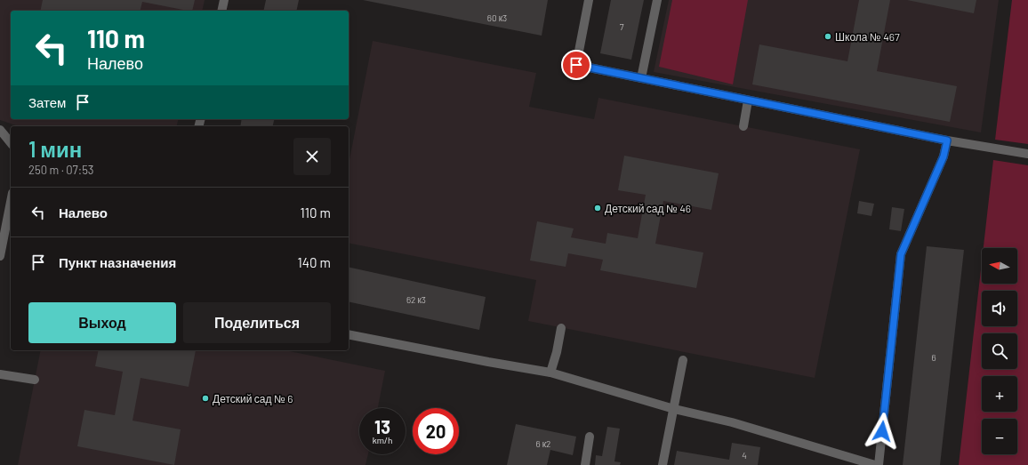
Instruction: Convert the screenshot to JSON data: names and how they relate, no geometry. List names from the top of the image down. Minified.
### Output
{"places":["Школа № 467","Детский сад № 46","Детский сад № 6"],"house_numbers":["60 к3","7","62 к3","6","6 к2","4"],"north":"left","page":{"turn":["110 m","Налево"],"then":"Затем","heading":["1 мин","250 m · 07:53"],"list":[{"name":"Налево","value":"110 m"},{"name":"Пункт назначения","value":"140 m"}],"map_buttons":["+","−"],"buttons":["Выход","Поделиться"],"speed":"13 km/h","limit":"20"}}
